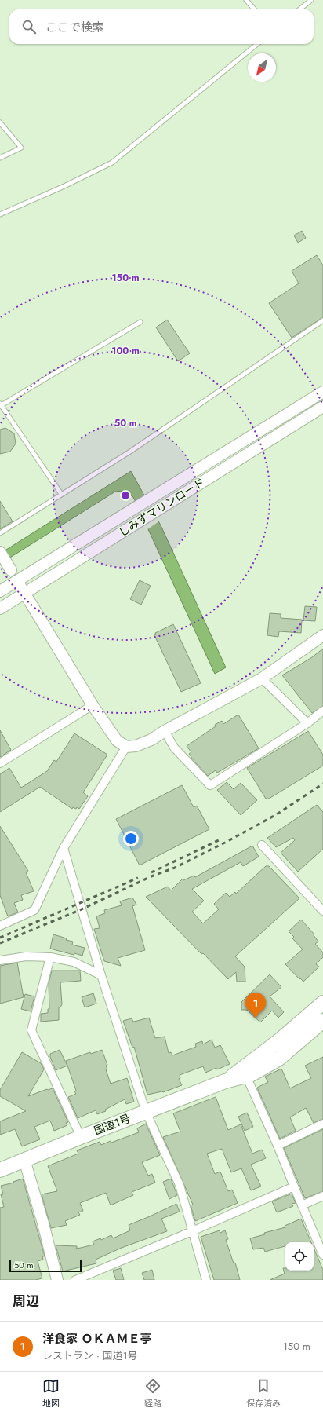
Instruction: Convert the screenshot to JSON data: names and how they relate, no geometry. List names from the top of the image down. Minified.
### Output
{"streets":{"highway":["国道1号"],"street":["しみずマリンロード"]},"scale_bar":"50 m","north":"bottom left","page":{"search":"ここで検索","pins":"1","scale":"50 m","heading":"周辺","list":[{"mark":"1","name":"洋食家 ＯＫＡＭＥ亭","note":"レストラン · 国道1号","value":"150 m"}],"nav":["地図","経路","保存済み"]},"rings":["150 m","100 m","50 m"]}
